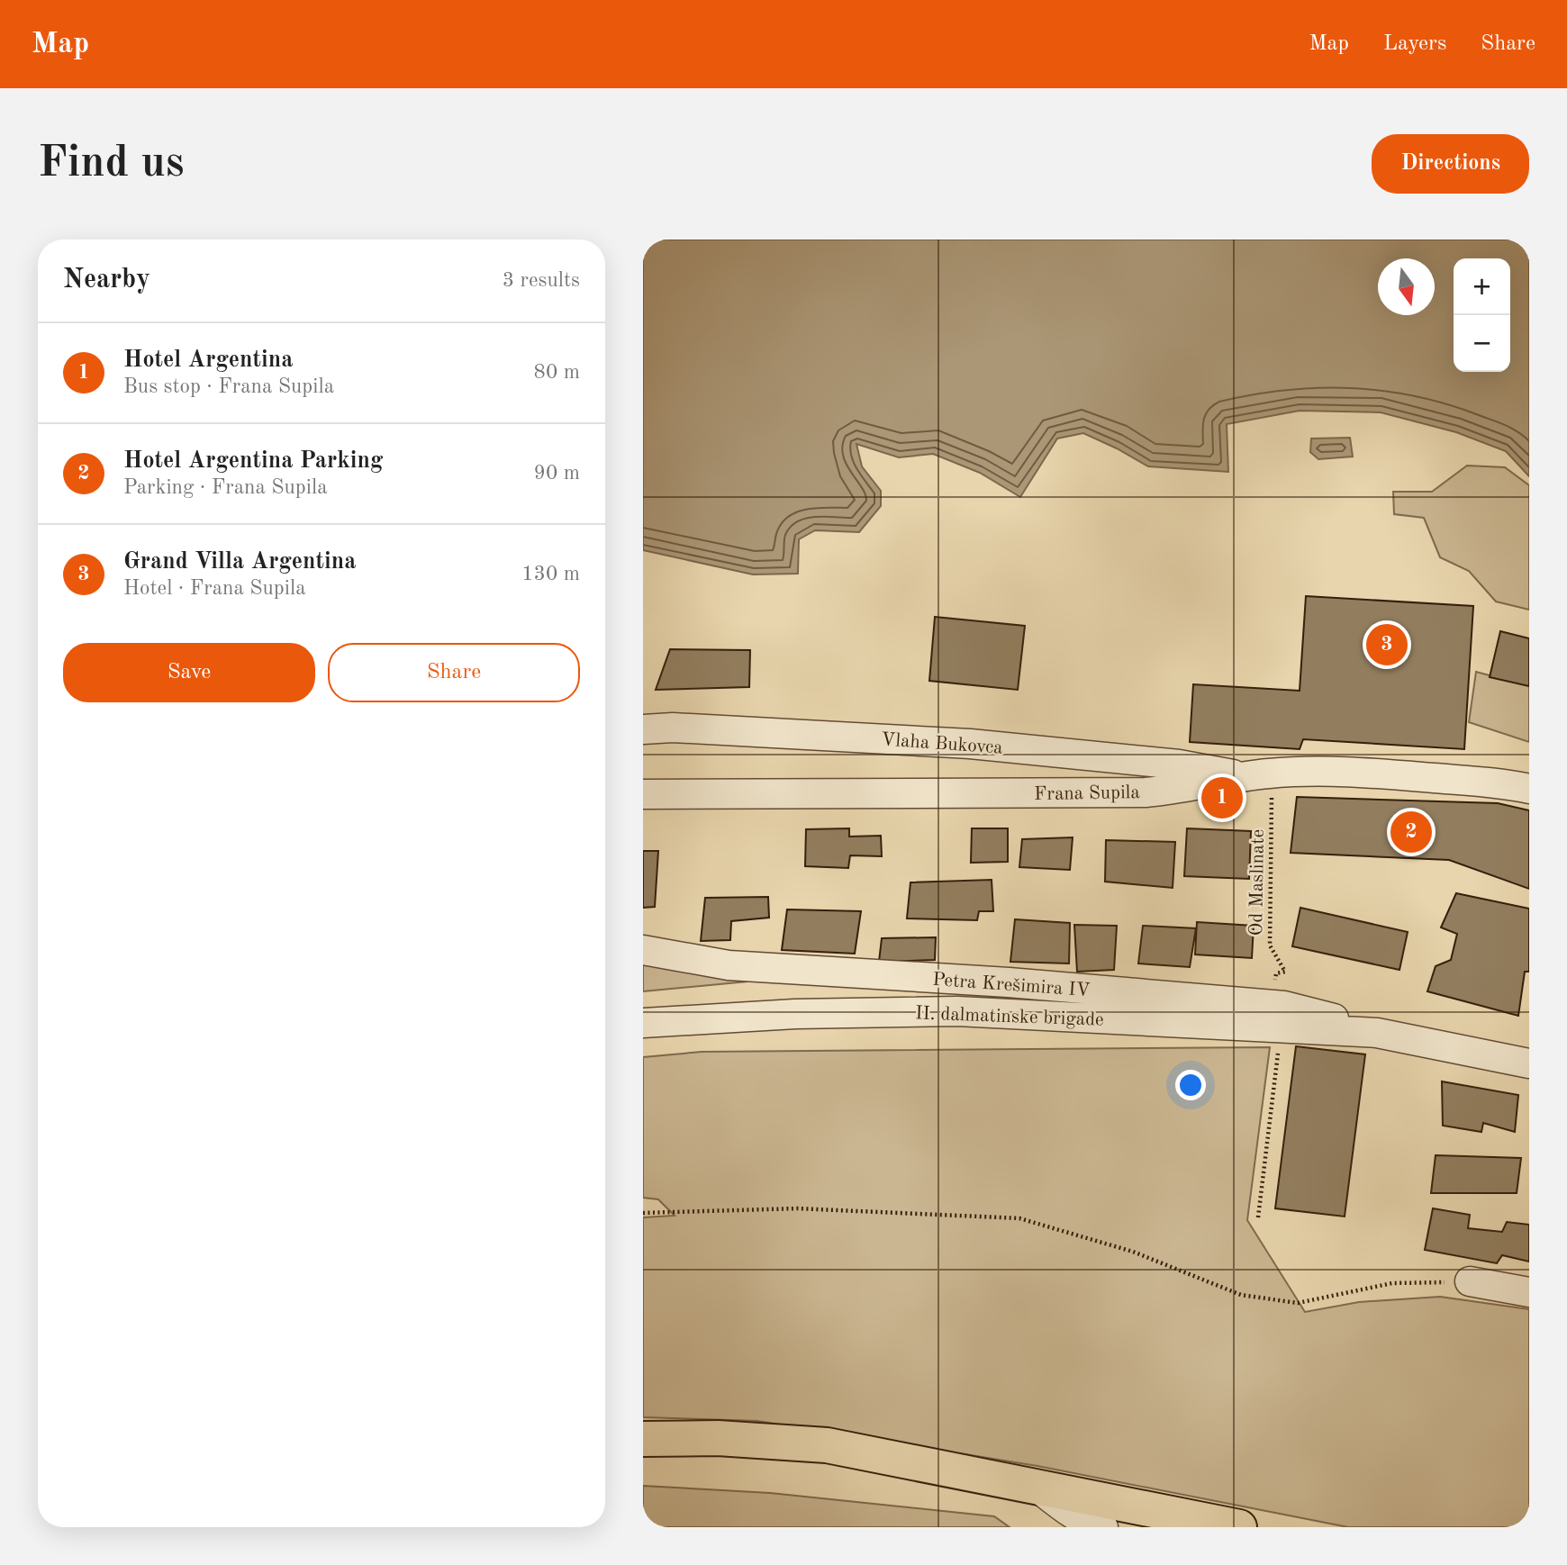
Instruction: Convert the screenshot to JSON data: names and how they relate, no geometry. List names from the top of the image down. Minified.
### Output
{"streets":{"street":["Vlaha Bukovca","Frana Supila","Petra Krešimira IV","II. dalmatinske brigade"],"path":["Od Maslinate"]},"crossings":[["Vlaha Bukovca","Frana Supila"],["Frana Supila","Od Maslinate"],["Od Maslinate","Petra Krešimira IV"],["Od Maslinate","II. dalmatinske brigade"],["Petra Krešimira IV","II. dalmatinske brigade"]],"north":"bottom","page":{"header":"Map","nav":["Map","Layers","Share"],"buttons":["Directions",["Save","Share"]],"title":"Find us","heading":["Nearby","3 results"],"map_buttons":["+","−"],"list":[{"mark":"1","name":"Hotel Argentina","note":"Bus stop · Frana Supila","value":"80 m"},{"mark":"2","name":"Hotel Argentina Parking","note":"Parking · Frana Supila","value":"90 m"},{"mark":"3","name":"Grand Villa Argentina","note":"Hotel · Frana Supila","value":"130 m"}],"pins":["3","1","2"]}}
